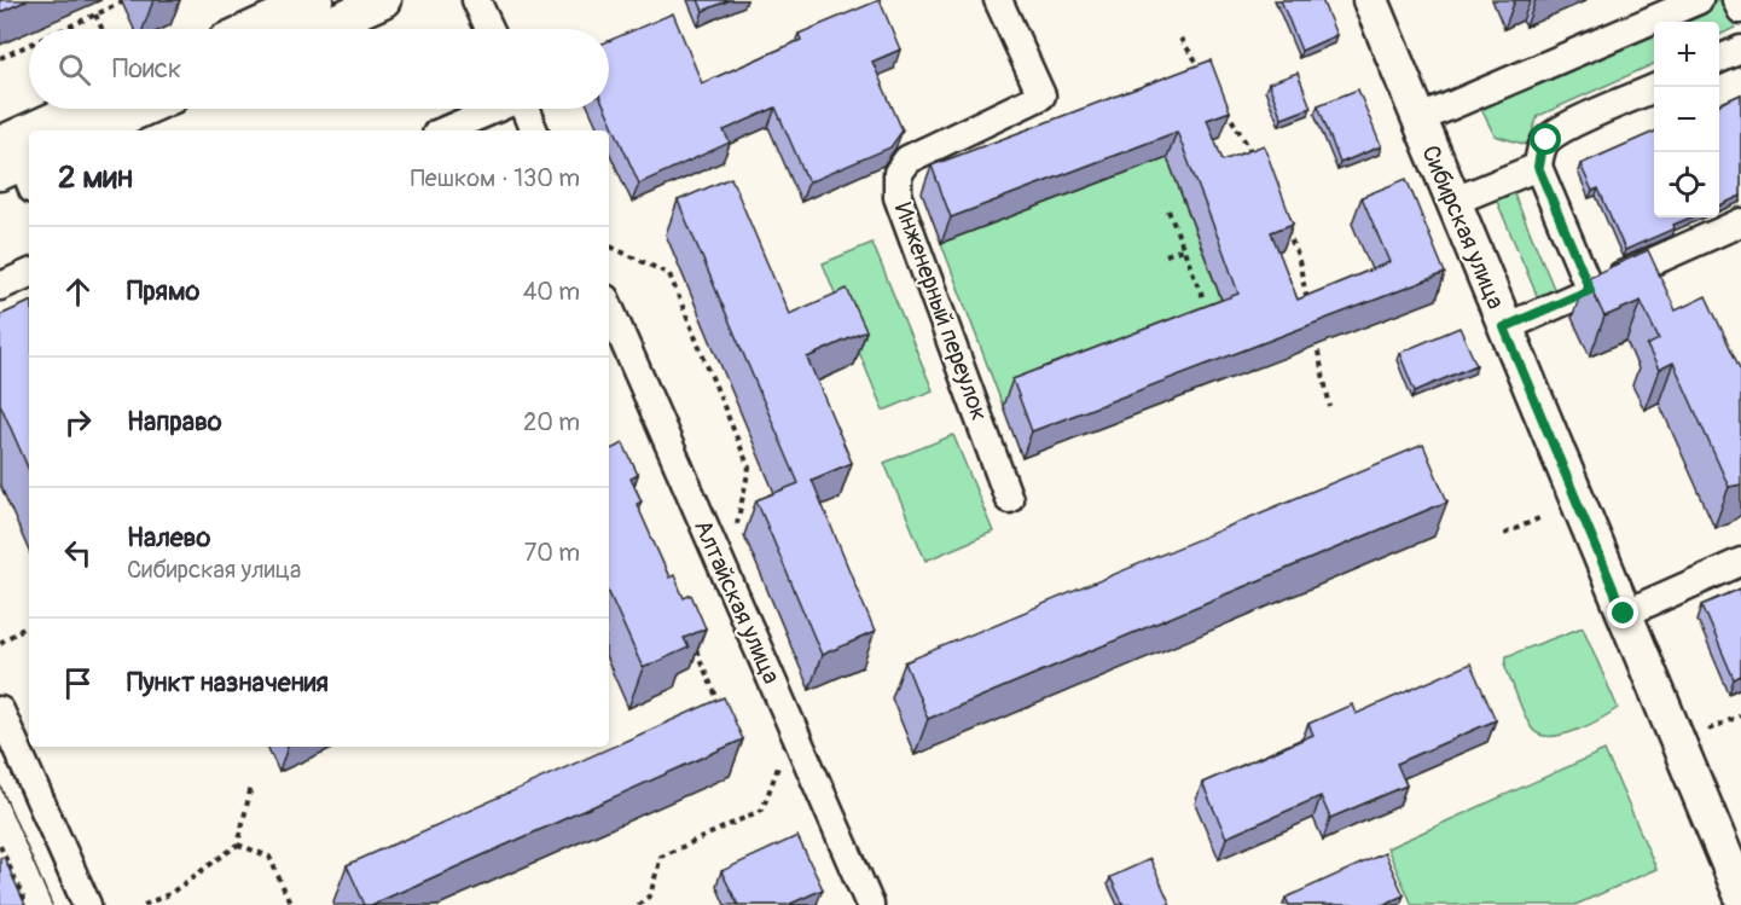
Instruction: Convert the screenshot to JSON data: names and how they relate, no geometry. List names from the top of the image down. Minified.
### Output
{"streets":{"main road":["Сибирская улица"],"street":["Инженерный переулок","Алтайская улица"]},"page":{"map_buttons":["+","−"],"search":"Поиск","heading":["2 мин","Пешком · 130 m"],"list":[["Прямо","40 m"],["Направо","20 m"],["Налево","Сибирская улица","70 m"],"Пункт назначения"]}}
